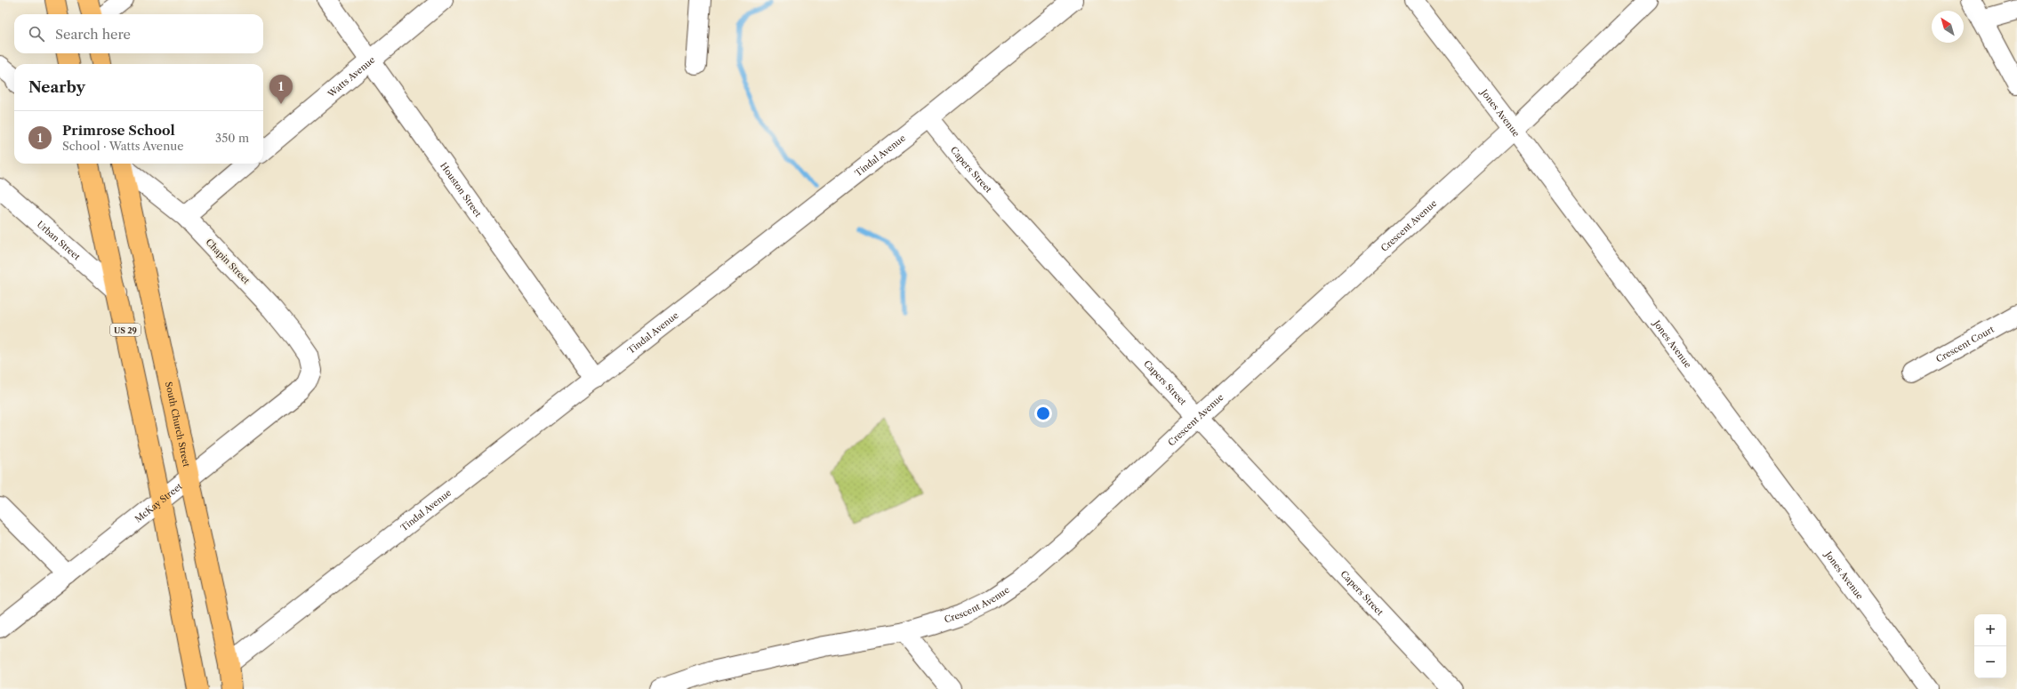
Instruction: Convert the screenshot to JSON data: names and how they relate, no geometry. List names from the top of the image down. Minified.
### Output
{"streets":{"main road":["US 29","South Church Street"],"street":["Watts Avenue","Jones Avenue","Tindal Avenue","Capers Street","Houston Street","Crescent Avenue","Urban Street","Chapin Street","Crescent Court","McKay Street"]},"crossings":[["Watts Avenue","Houston Street"],["Jones Avenue","Crescent Avenue"],["Tindal Avenue","Capers Street"],["Tindal Avenue","Houston Street"],["Tindal Avenue","South Church Street"],["Capers Street","Crescent Avenue"],["Urban Street","US 29"],["Chapin Street","South Church Street"],["Chapin Street","McKay Street"],["US 29","McKay Street"],["South Church Street","McKay Street"]],"north":"top left","page":{"search":"Search here","heading":"Nearby","pins":"1","list":[{"mark":"1","name":"Primrose School","note":"School · Watts Avenue","value":"350 m"}],"map_buttons":["+","−"]}}
